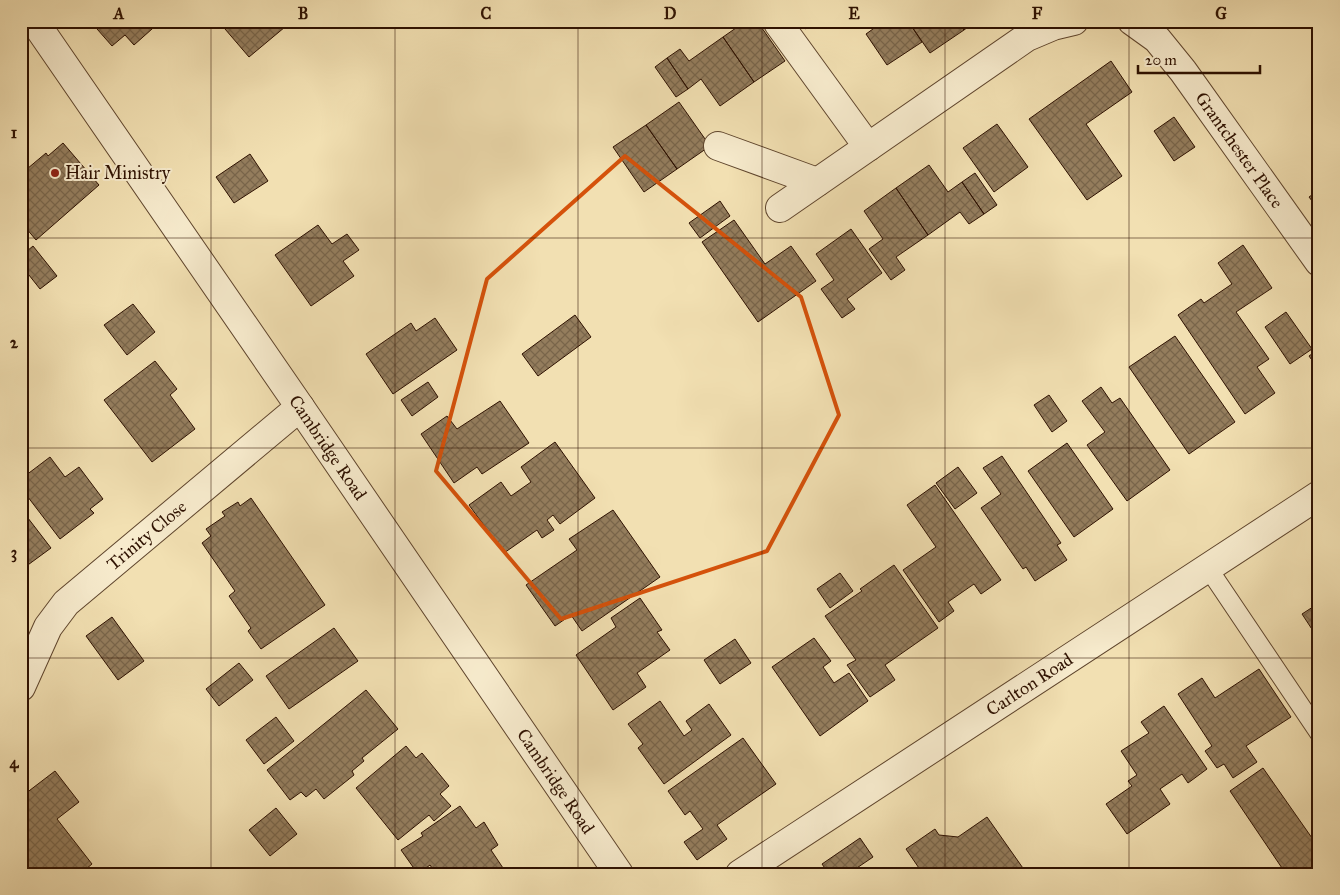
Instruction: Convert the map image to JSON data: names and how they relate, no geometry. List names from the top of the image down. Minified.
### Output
{"streets":{"street":["Grantchester Place","Cambridge Road","Trinity Close","Carlton Road"]},"crossings":[["Cambridge Road","Trinity Close"]],"places":["Hair Ministry"],"scale_bar":"20 m","grid":{"columns":["A","B","C","D","E","F","G"],"rows":["1","2","3","4"]}}
